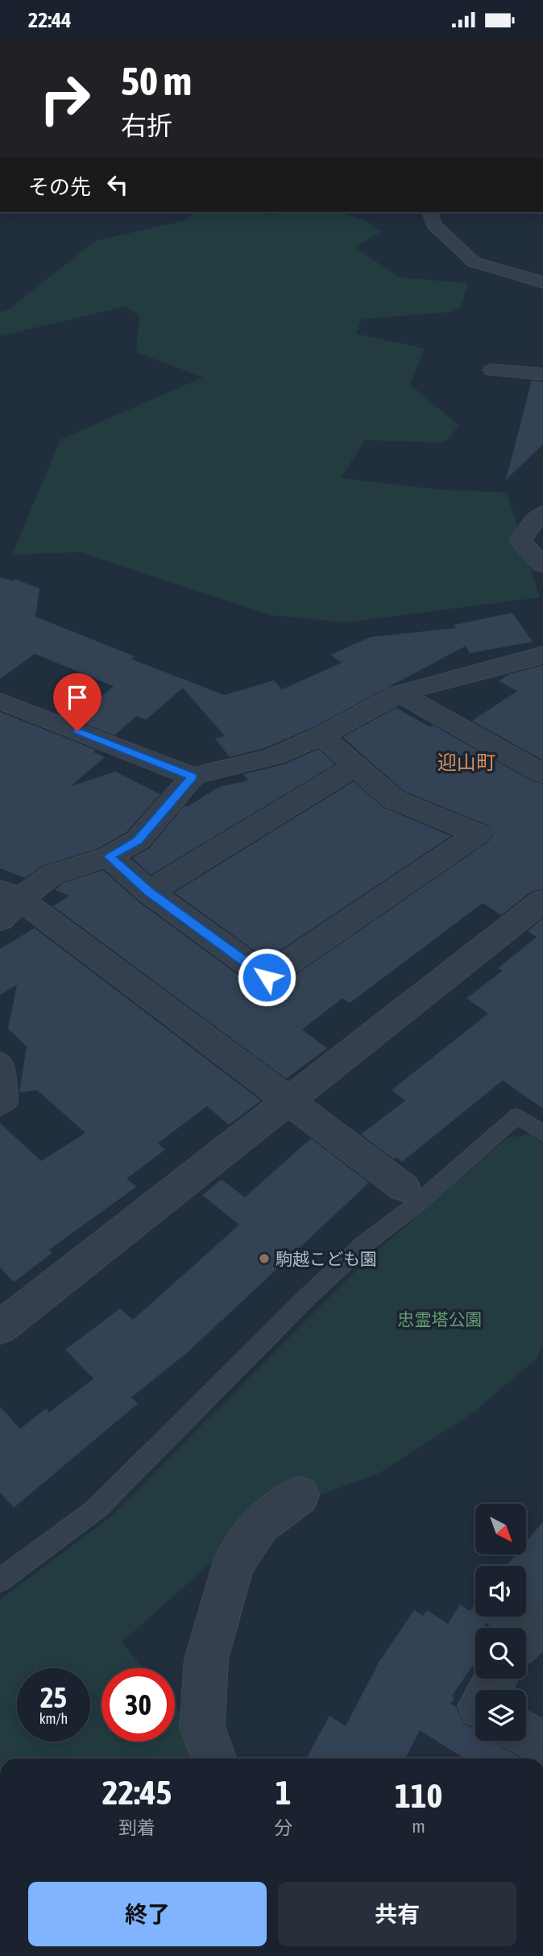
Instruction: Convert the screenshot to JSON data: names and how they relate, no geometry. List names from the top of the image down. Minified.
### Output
{"districts":["迎山町"],"parks":["忠霊塔公園"],"places":["駒越こども園"],"north":"bottom right","page":{"status":"22:44","turn":["50 m","右折"],"then":"その先","speed":"25 km/h","limit":"30","eta":["22:45","到着","1","分","110","m"],"buttons":["終了","共有"]}}
